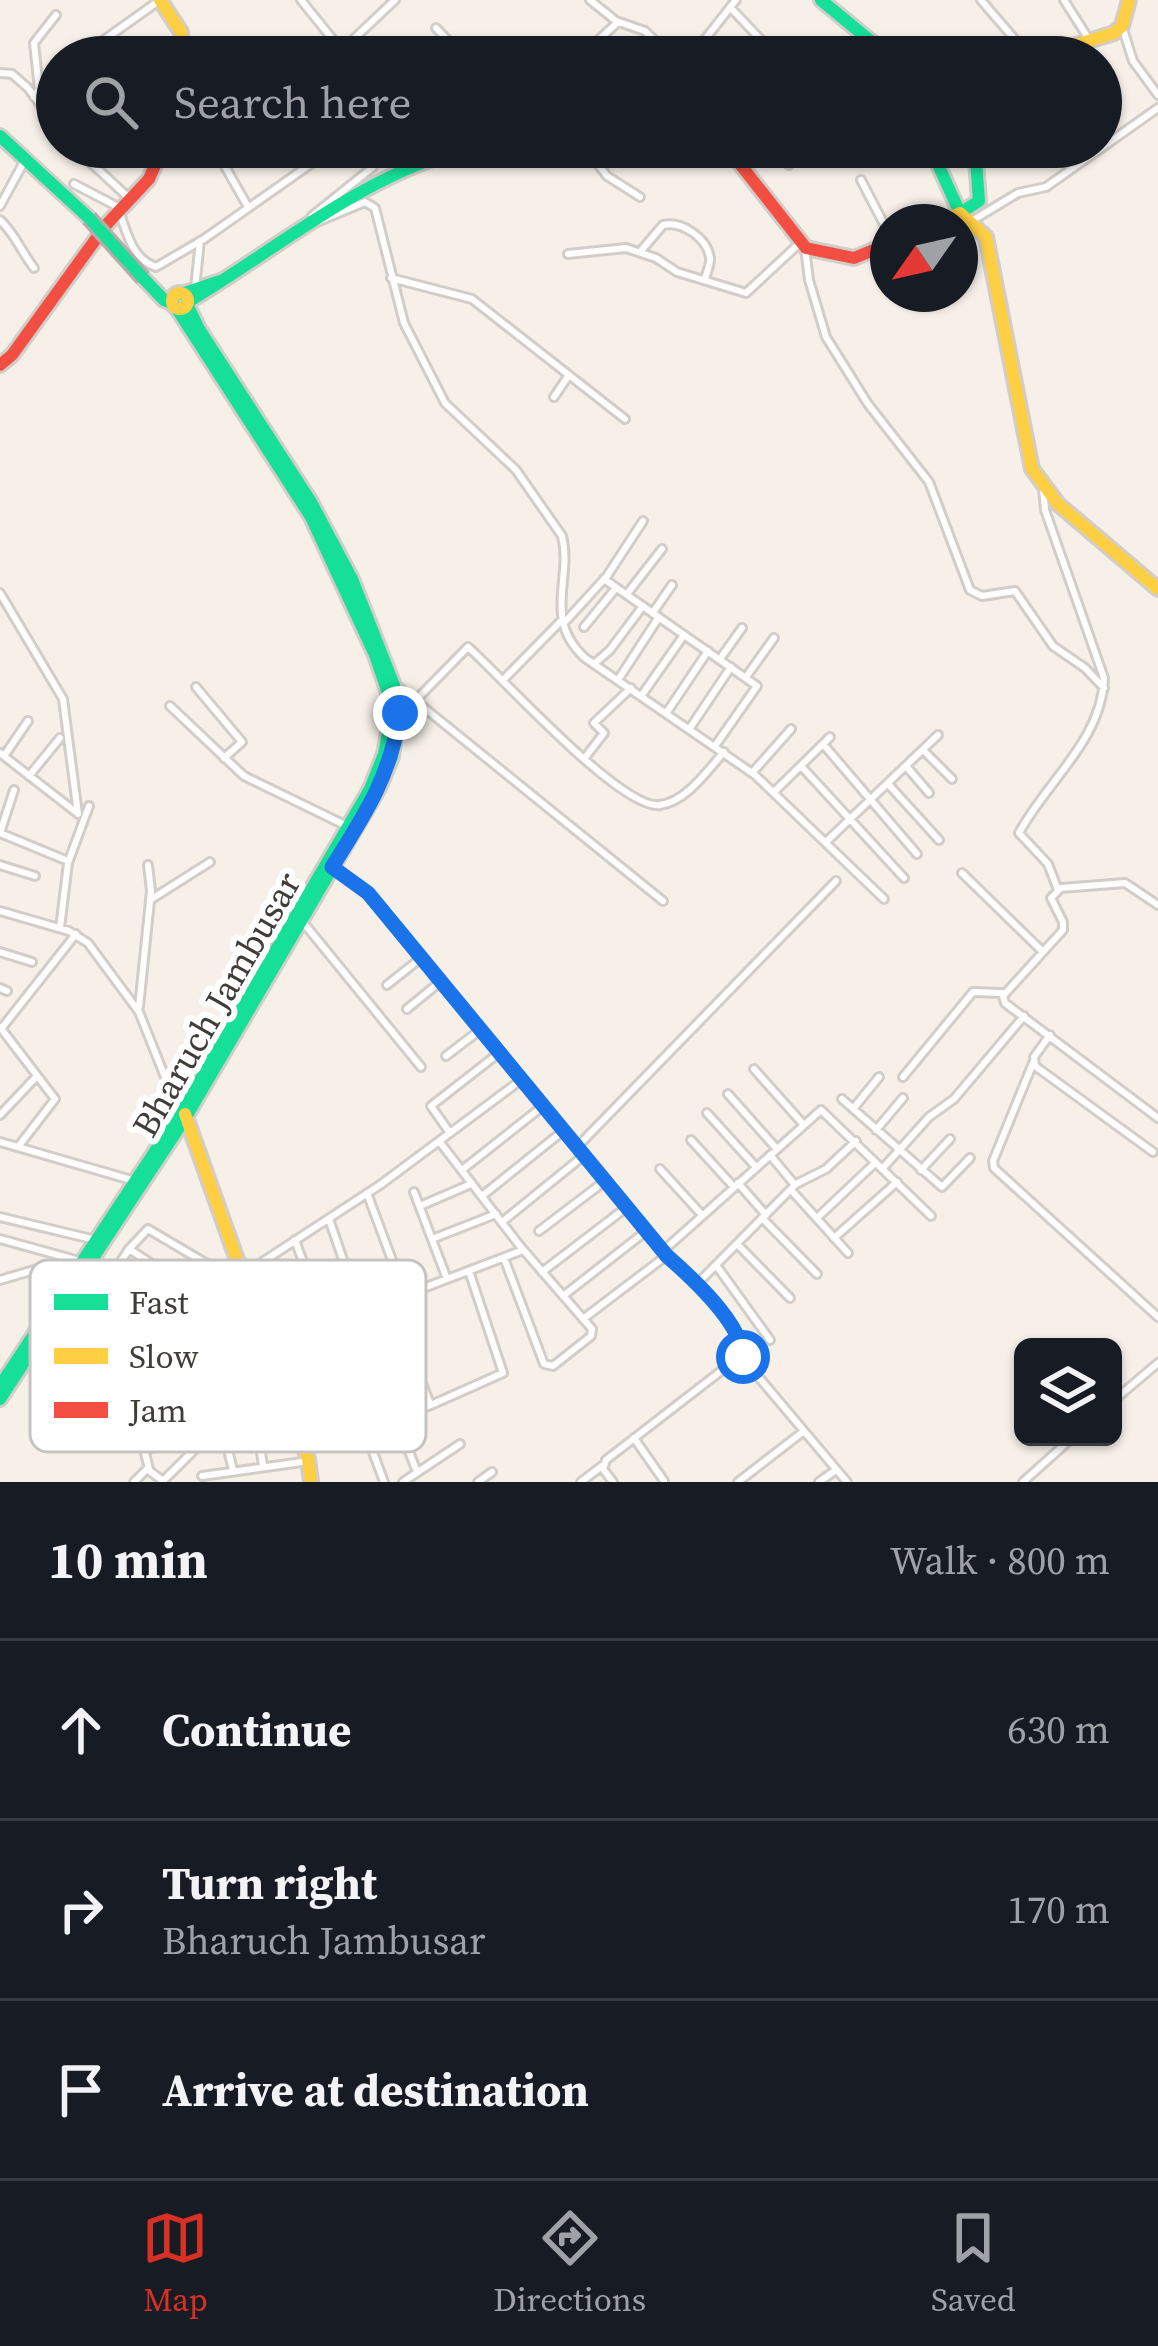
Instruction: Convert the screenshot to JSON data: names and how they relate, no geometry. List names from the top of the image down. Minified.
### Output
{"streets":{"main road":["Bharuch Jambusar"]},"legend":["Fast","Slow","Jam"],"north":"bottom left","page":{"search":"Search here","heading":["10 min","Walk · 800 m"],"list":[["Continue","630 m"],["Turn right","Bharuch Jambusar","170 m"],"Arrive at destination"],"nav":["Map","Directions","Saved"]}}
